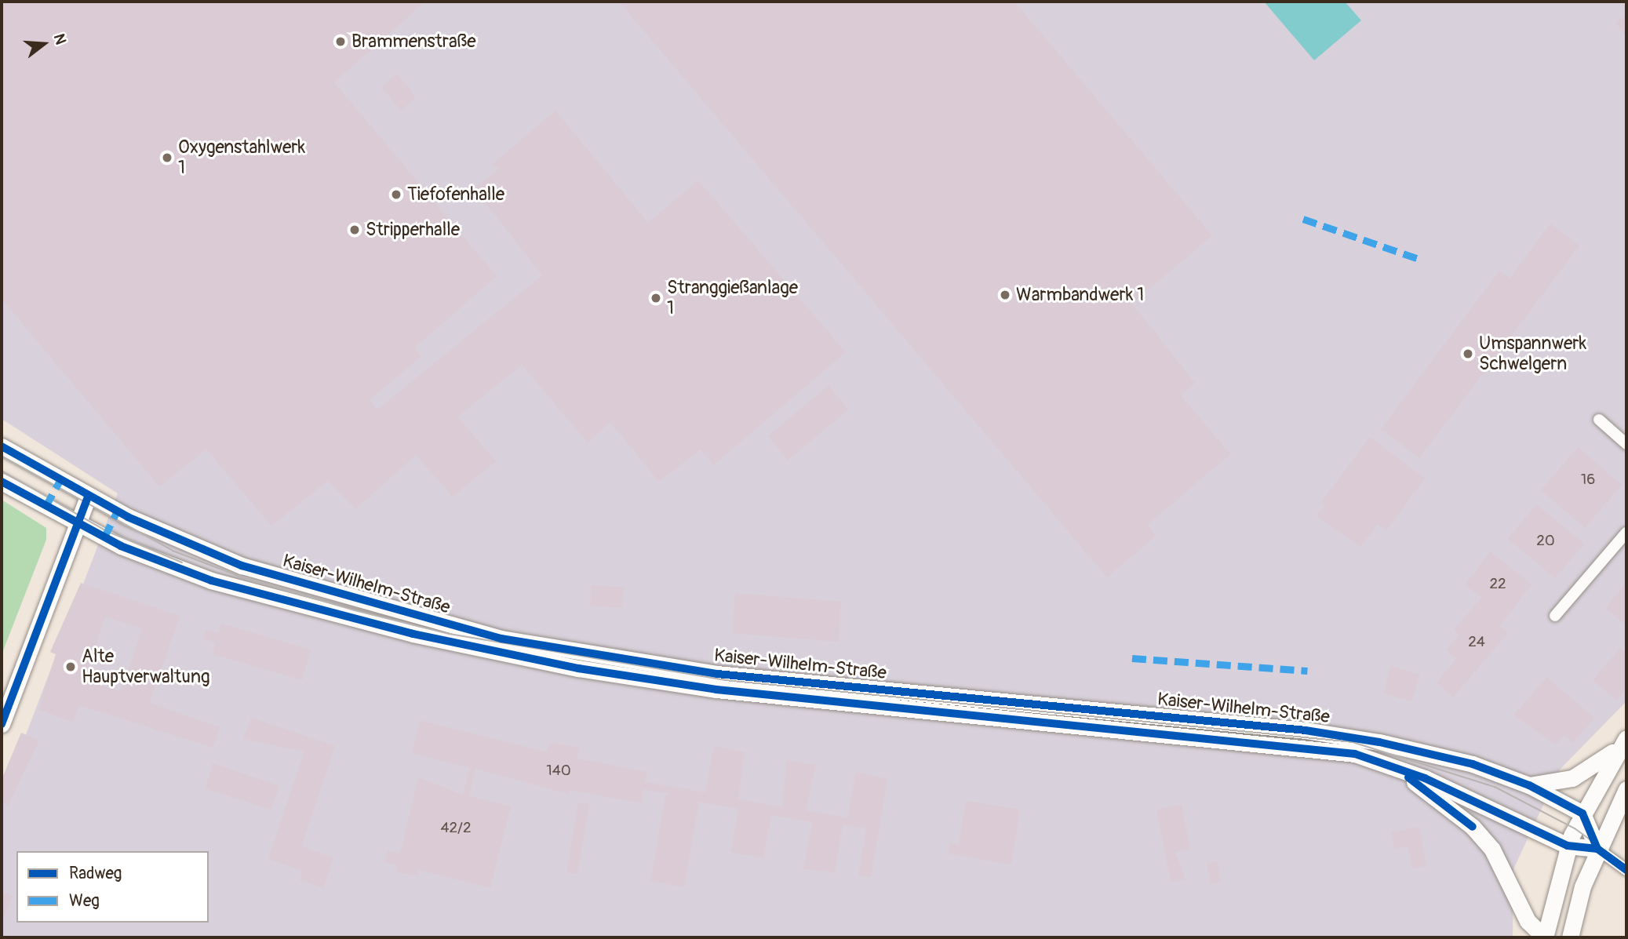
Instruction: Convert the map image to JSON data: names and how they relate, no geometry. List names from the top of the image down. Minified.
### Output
{"streets":{"main road":["Kaiser-Wilhelm-Straße"]},"places":["Brammenstraße","Oxygenstahlwerk 1","Tiefofenhalle","Stripperhalle","Warmbandwerk 1","Stranggießanlage 1","Umspannwerk Schwelgern","Alte Hauptverwaltung"],"house_numbers":["16","20","22","24","140","42/2"],"legend":["Radweg","Weg"],"north":"right"}
